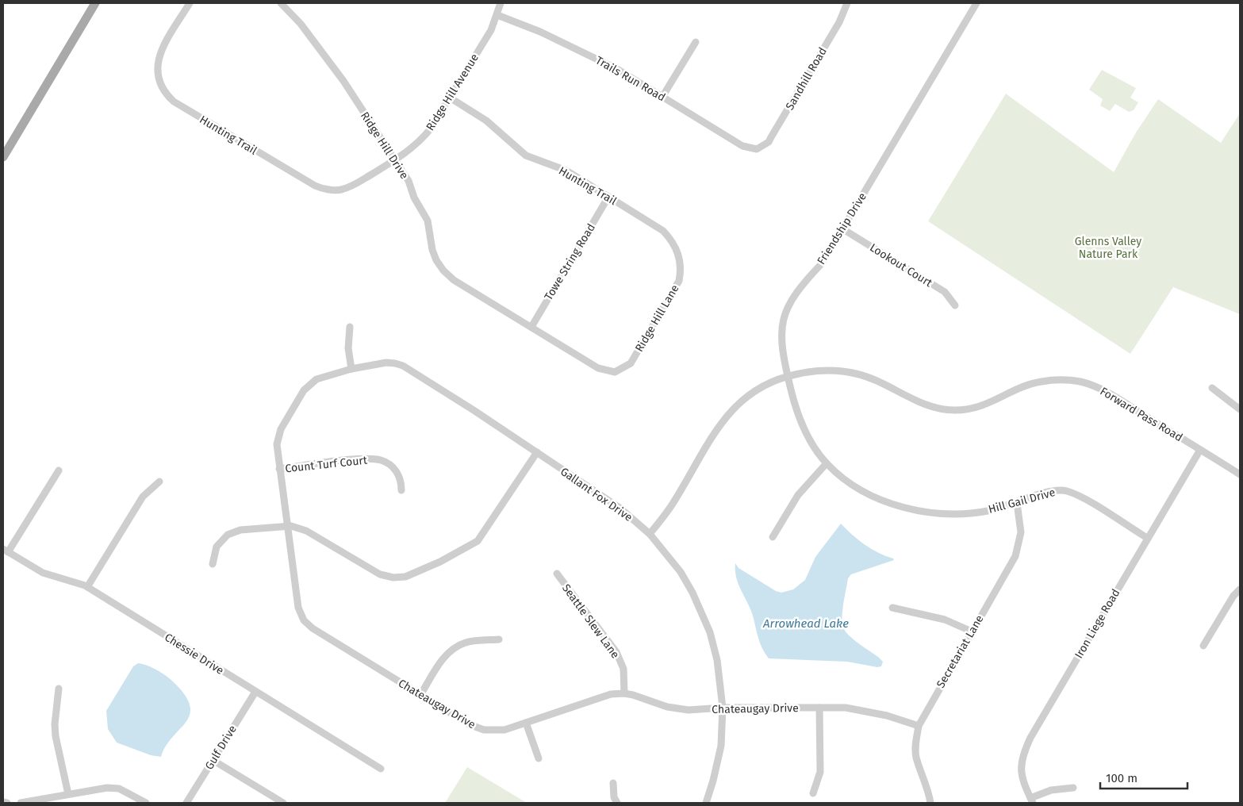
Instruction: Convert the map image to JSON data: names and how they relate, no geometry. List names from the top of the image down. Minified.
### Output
{"streets":{"street":["Trails Run Road","Sandhill Road","Ridge Hill Avenue","Hunting Trail","Ridge Hill Drive","Friendship Drive","Towe String Road","Lookout Court","Ridge Hill Lane","Forward Pass Road","Count Turf Court","Gallant Fox Drive","Hill Gail Drive","Seattle Slew Lane","Iron Liege Road","Secretariat Lane","Chessie Drive","Chateaugay Drive","Gulf Drive"]},"crossings":[["Trails Run Road","Sandhill Road"],["Trails Run Road","Ridge Hill Avenue"],["Ridge Hill Avenue","Hunting Trail"],["Ridge Hill Avenue","Ridge Hill Drive"],["Hunting Trail","Towe String Road"],["Hunting Trail","Ridge Hill Lane"],["Ridge Hill Drive","Towe String Road"],["Ridge Hill Drive","Ridge Hill Lane"],["Friendship Drive","Lookout Court"],["Friendship Drive","Forward Pass Road"],["Friendship Drive","Hill Gail Drive"],["Forward Pass Road","Hill Gail Drive"],["Forward Pass Road","Iron Liege Road"],["Count Turf Court","Chateaugay Drive"],["Gallant Fox Drive","Chateaugay Drive"],["Hill Gail Drive","Iron Liege Road"],["Hill Gail Drive","Secretariat Lane"],["Seattle Slew Lane","Chateaugay Drive"],["Secretariat Lane","Chateaugay Drive"],["Chessie Drive","Gulf Drive"]],"water":["Arrowhead Lake"],"parks":["Glenns Valley Nature Park"],"scale_bar":"100 m"}
